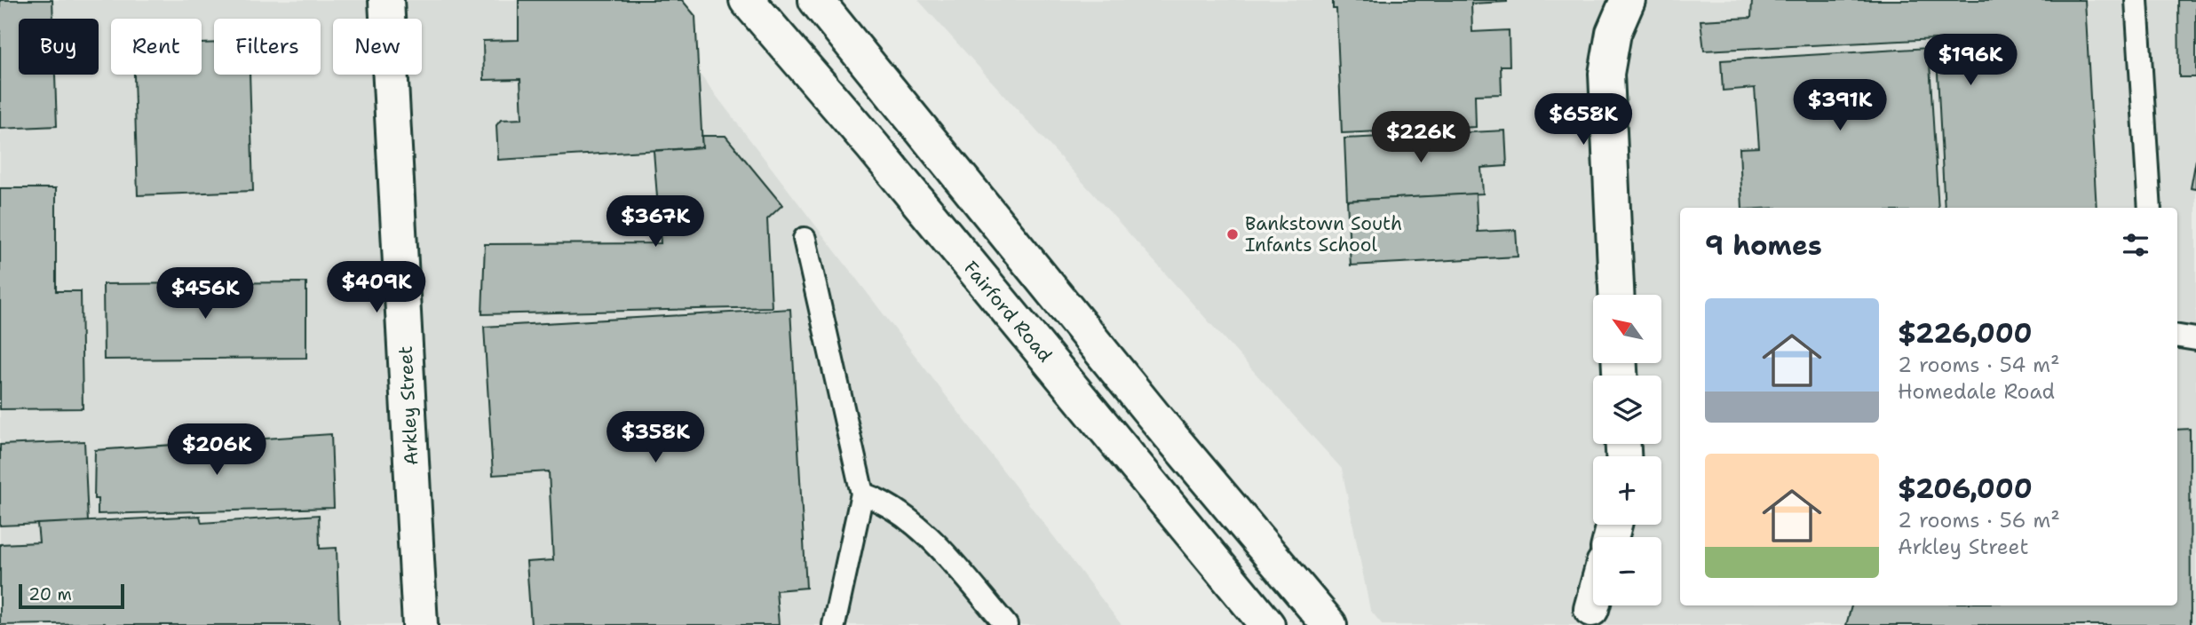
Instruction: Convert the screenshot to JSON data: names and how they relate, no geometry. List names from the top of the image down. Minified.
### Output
{"streets":{"main road":["Fairford Road","Arkley Street"]},"places":["Bankstown South Infants School"],"scale_bar":"20 m","north":"top left","page":{"chip":["Buy","Rent","Filters","New"],"price":["$196K","$391K","$658K","$226K","$367K","$409K","$456K","$358K","$206K"],"heading":"9 homes","list":[{"name":"$226,000","note":"2 rooms · 54 m² · Homedale Road"},{"name":"$206,000","note":"2 rooms · 56 m² · Arkley Street"}],"map_buttons":["+","−"],"scale":"20 m"}}
